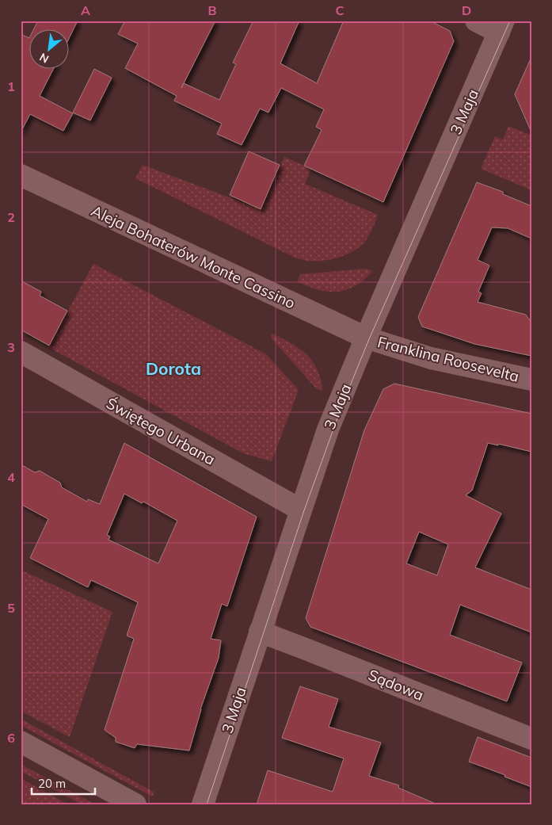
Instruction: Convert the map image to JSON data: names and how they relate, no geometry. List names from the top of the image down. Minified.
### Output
{"streets":{"street":["3 Maja","Aleja Bohaterów Monte Cassino","Franklina Roosevelta","Świętego Urbana","Sądowa"]},"crossings":[["3 Maja","Aleja Bohaterów Monte Cassino"],["3 Maja","Franklina Roosevelta"],["3 Maja","Świętego Urbana"],["3 Maja","Sądowa"],["Aleja Bohaterów Monte Cassino","Franklina Roosevelta"]],"districts":["Dorota"],"scale_bar":"20 m","north":"bottom left","grid":{"columns":["A","B","C","D"],"rows":["1","2","3","4","5","6"]}}
